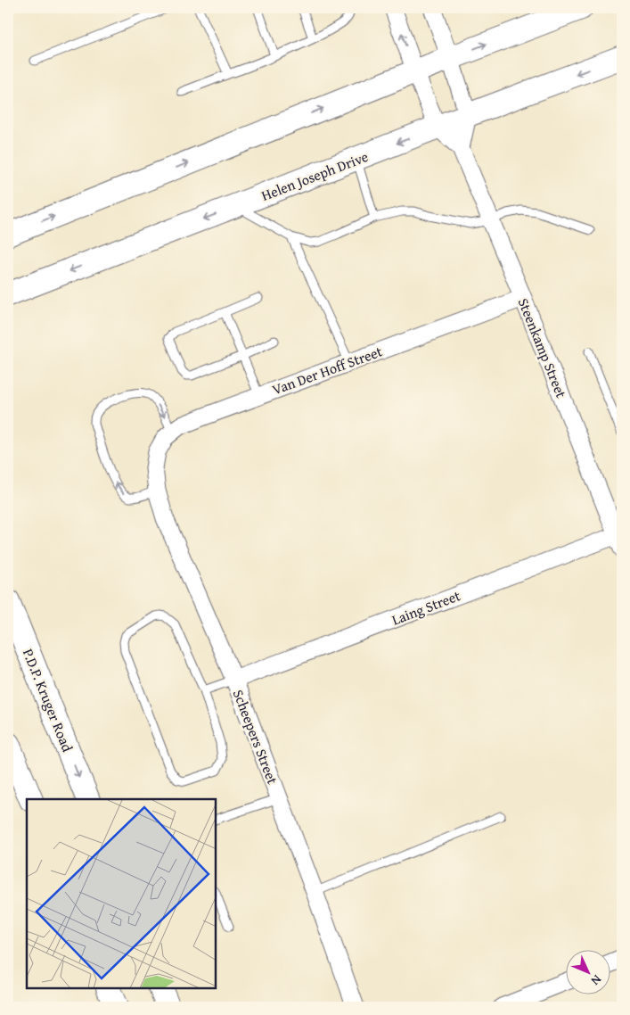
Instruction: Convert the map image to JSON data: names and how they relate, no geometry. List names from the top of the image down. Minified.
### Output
{"streets":{"street":["Helen Joseph Drive","Steenkamp Street","Van Der Hoff Street","Laing Street","P.D.P. Kruger Road","Scheepers Street"]},"crossings":[["Helen Joseph Drive","Steenkamp Street"],["Steenkamp Street","Van Der Hoff Street"],["Steenkamp Street","Laing Street"],["Van Der Hoff Street","Scheepers Street"],["Laing Street","Scheepers Street"]],"one_way":["P.D.P. Kruger Road"],"north":"bottom right"}
